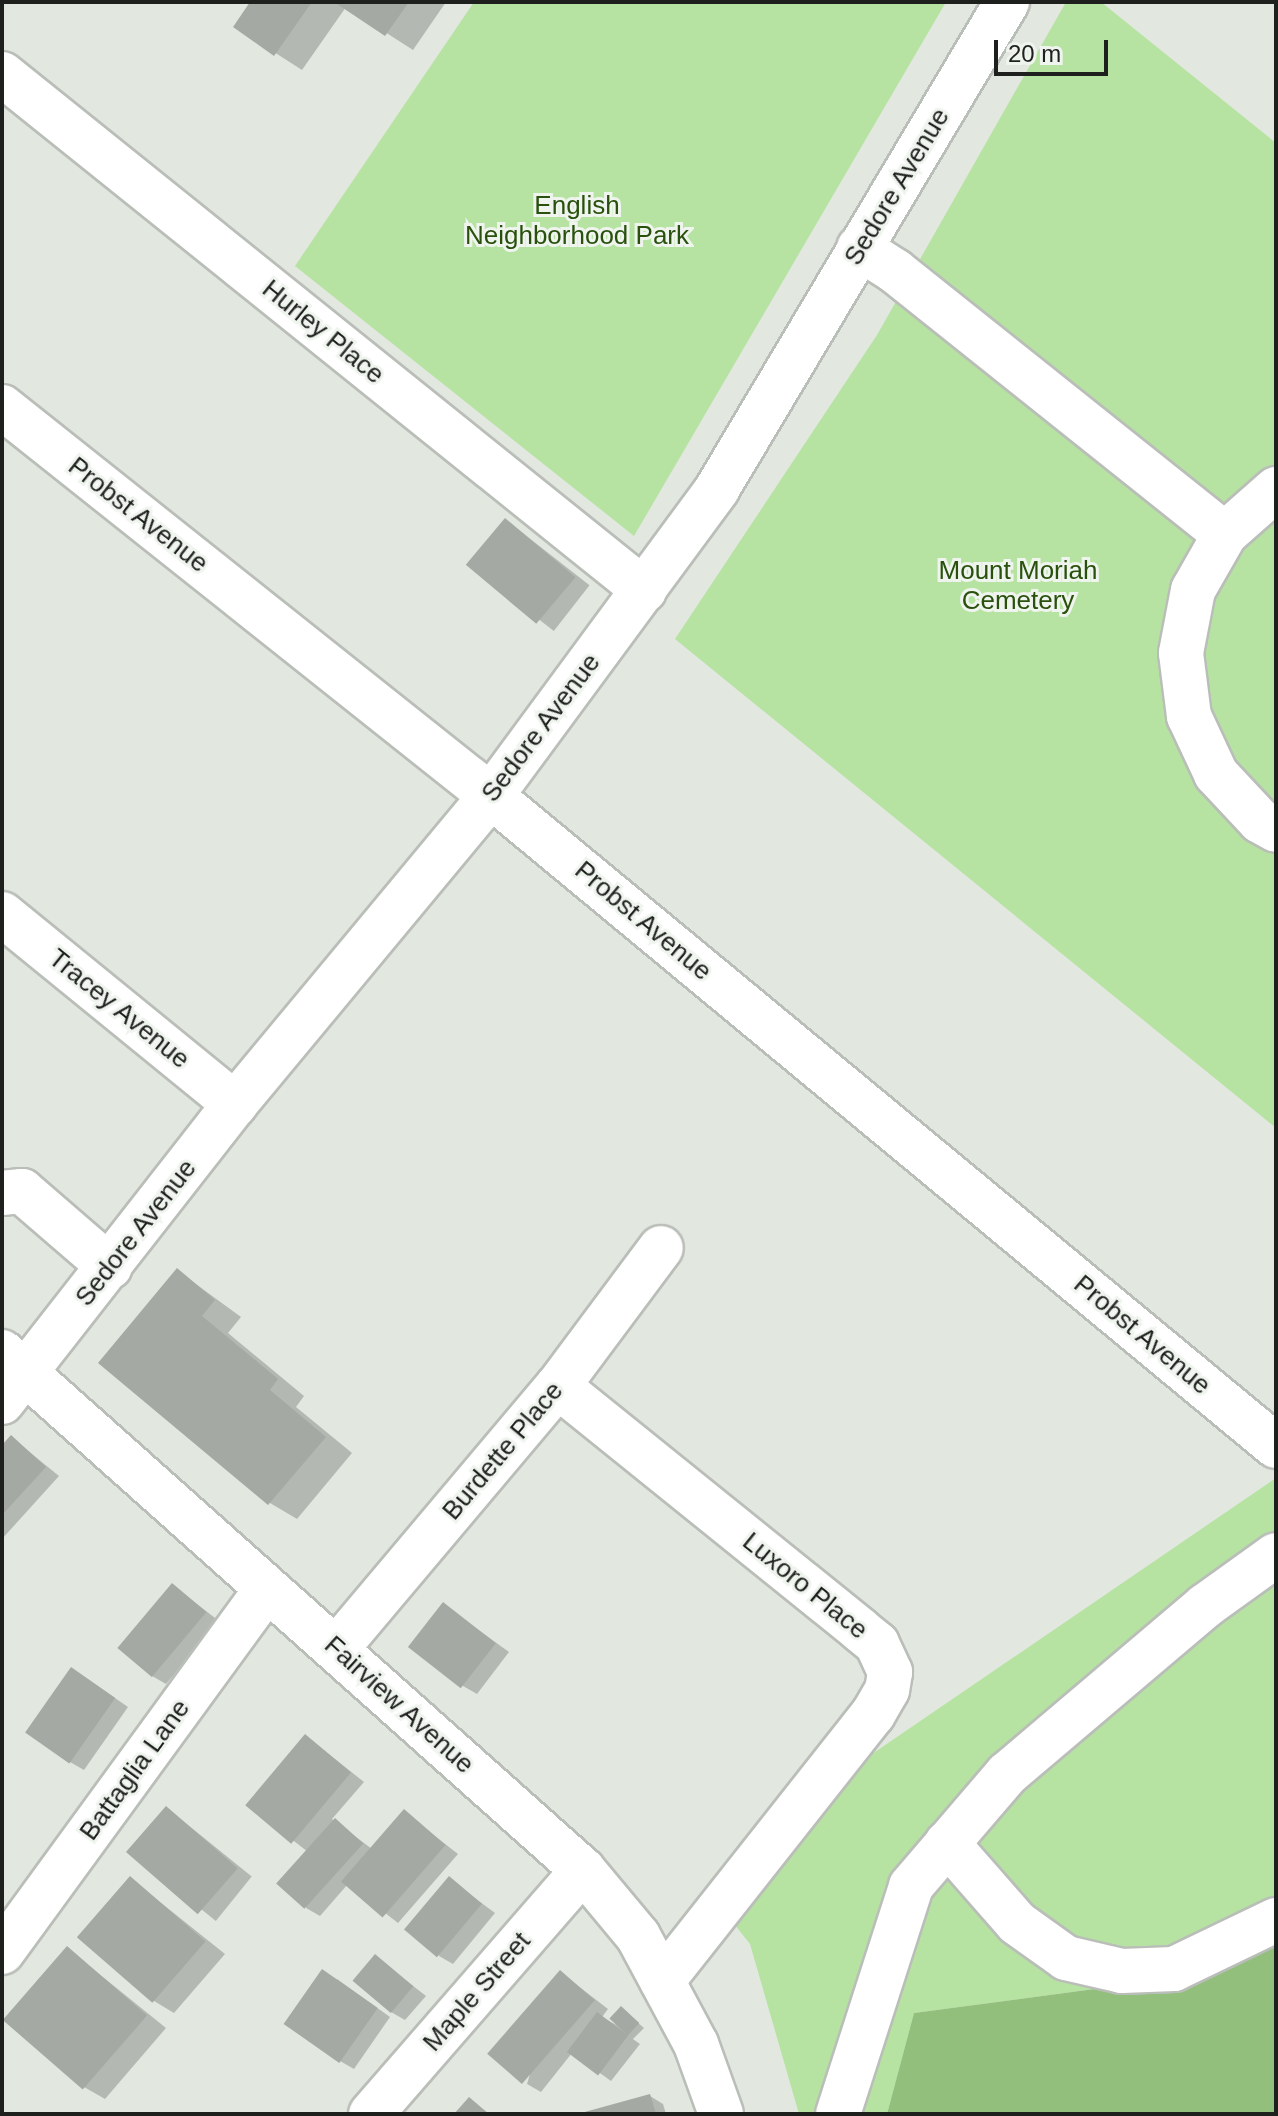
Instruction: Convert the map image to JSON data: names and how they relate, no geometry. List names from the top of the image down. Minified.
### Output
{"streets":{"street":["Sedore Avenue","Hurley Place","Probst Avenue","Tracey Avenue","Burdette Place","Luxoro Place","Fairview Avenue","Battaglia Lane","Maple Street"]},"crossings":[["Sedore Avenue","Hurley Place"],["Sedore Avenue","Probst Avenue"],["Sedore Avenue","Tracey Avenue"],["Sedore Avenue","Fairview Avenue"],["Burdette Place","Luxoro Place"],["Burdette Place","Fairview Avenue"],["Luxoro Place","Fairview Avenue"],["Fairview Avenue","Battaglia Lane"],["Fairview Avenue","Maple Street"]],"parks":["English Neighborhood Park","Mount Moriah Cemetery"],"scale_bar":"20 m"}
